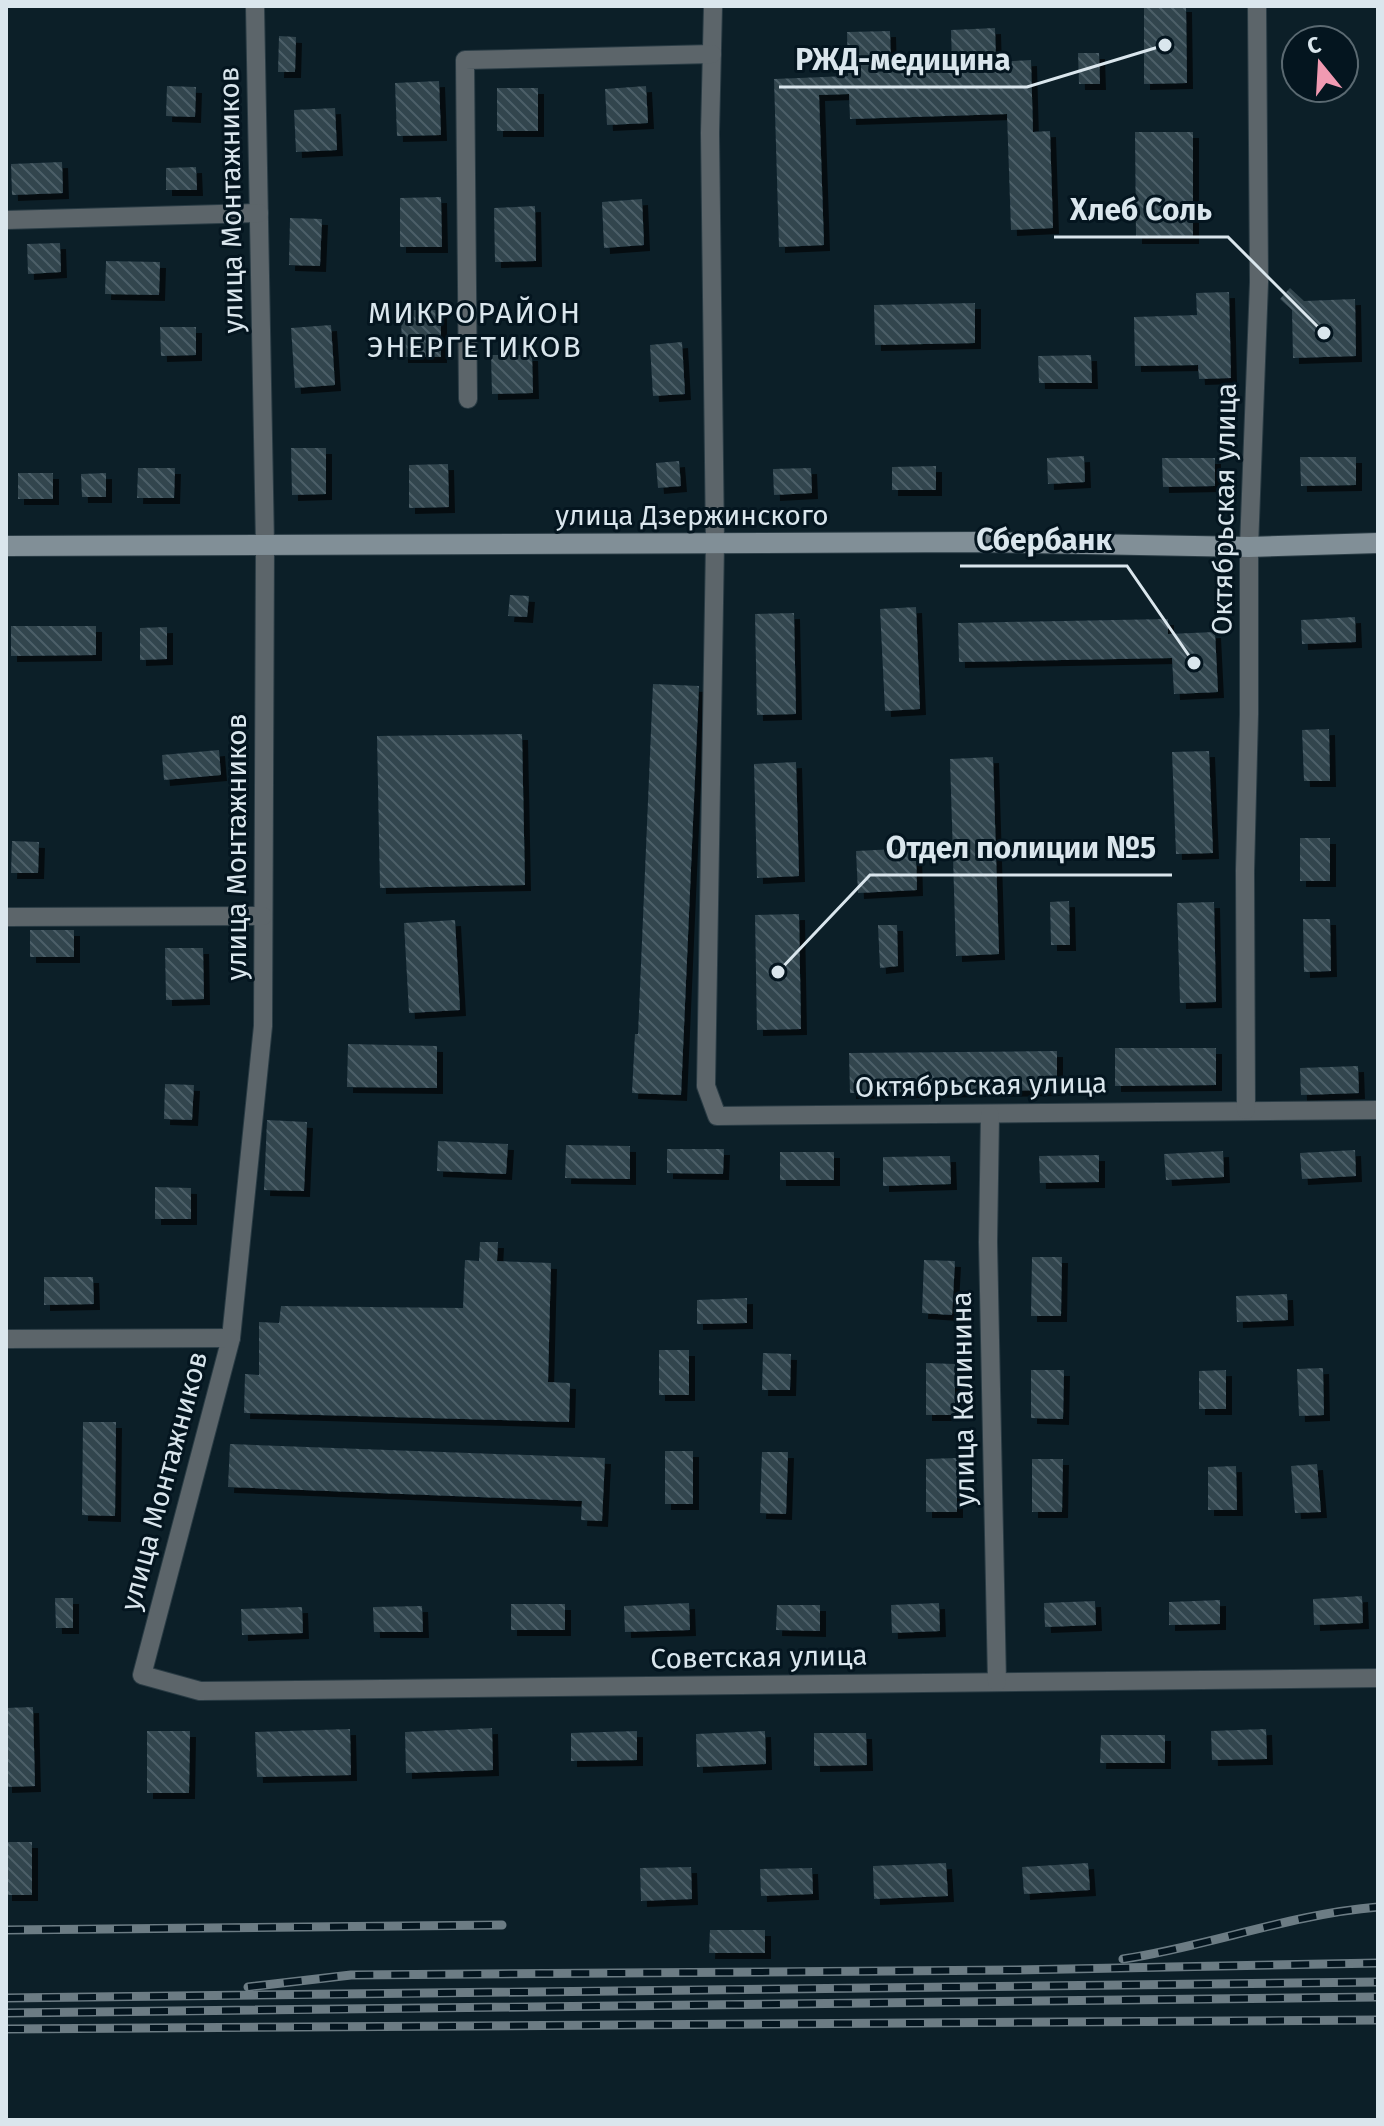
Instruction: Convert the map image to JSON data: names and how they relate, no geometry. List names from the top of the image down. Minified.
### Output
{"streets":{"street":["улица Монтажников","Октябрьская улица","улица Дзержинского","улица Калинина","Советская улица"]},"crossings":[["улица Монтажников","улица Дзержинского"],["улица Монтажников","Советская улица"],["Октябрьская улица","улица Дзержинского"],["Октябрьская улица","улица Калинина"],["улица Калинина","Советская улица"]],"districts":["МИКРОРАЙОН ЭНЕРГЕТИКОВ"],"places":["РЖД-медицина","Хлеб Соль","Сбербанк","Отдел полиции №5"],"north":"top"}
